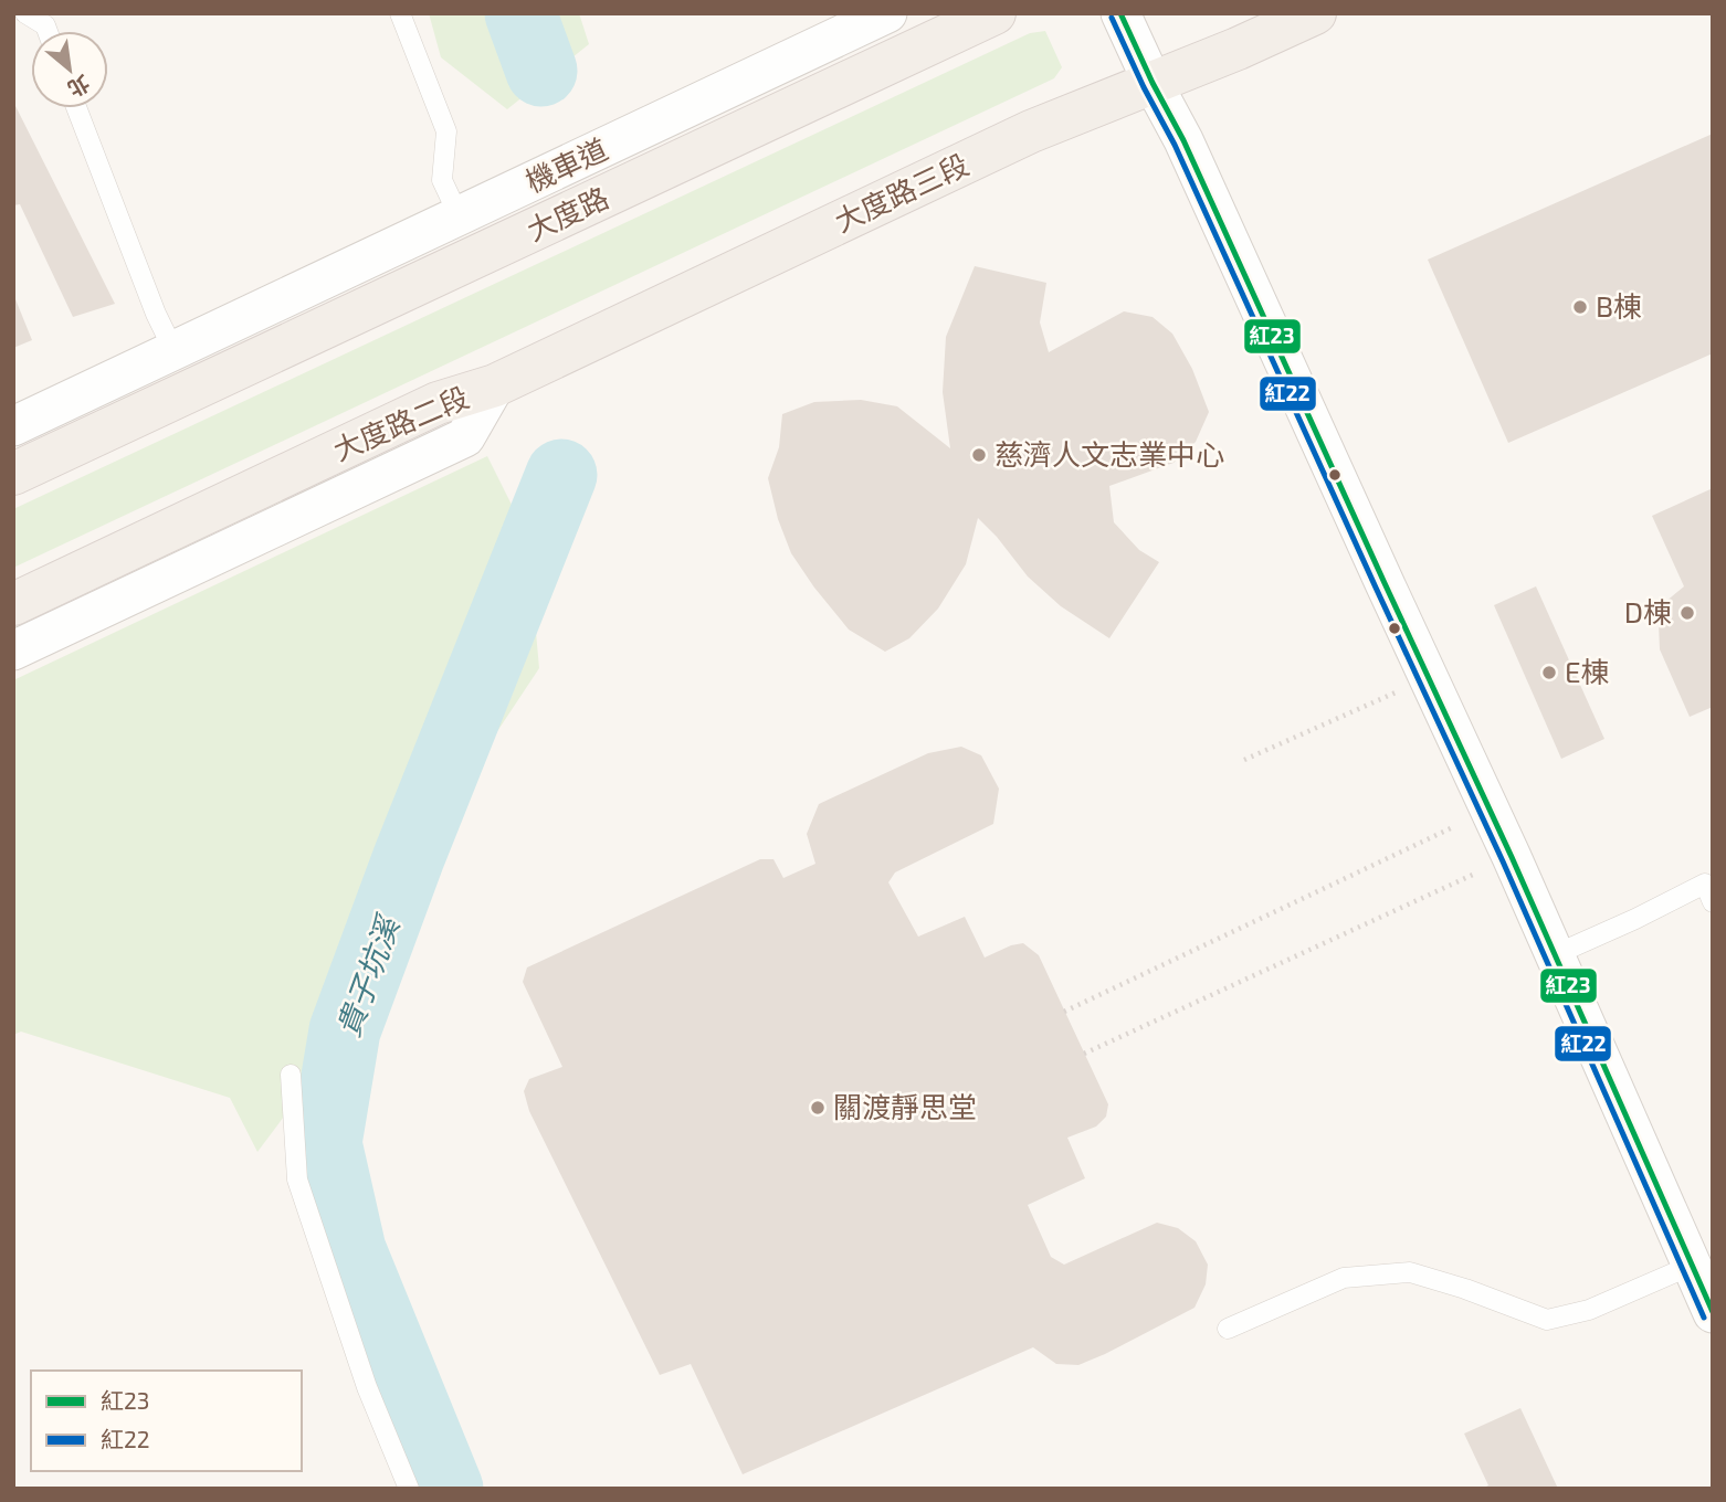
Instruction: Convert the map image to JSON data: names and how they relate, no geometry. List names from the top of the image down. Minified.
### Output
{"streets":{"main road":["大度路三段","大度路","大度路二段"],"street":["機車道"]},"crossings":[["大度路三段","大度路二段"]],"water":["貴子坑溪"],"places":["B棟","慈濟人文志業中心","D棟","E棟","關渡靜思堂"],"lines":["transit line 紅23","transit line 紅22"],"legend":["紅23","紅22"],"north":"bottom right"}
